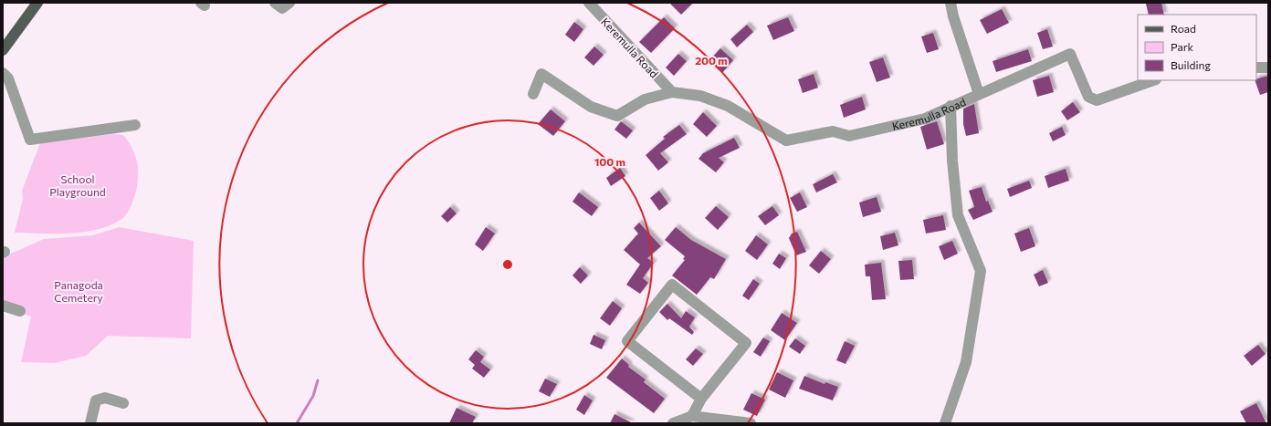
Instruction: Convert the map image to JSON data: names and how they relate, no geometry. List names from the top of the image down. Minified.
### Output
{"streets":{"street":["Keremulla Road"]},"parks":["School Playground","Panagoda Cemetery"],"legend":["Road","Park","Building"],"rings":["200 m","100 m"]}
